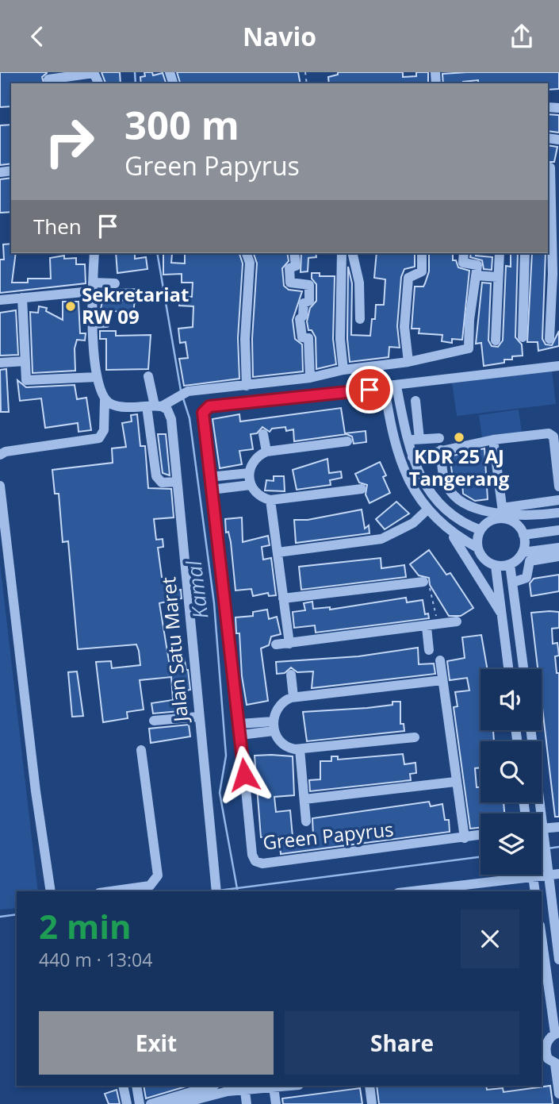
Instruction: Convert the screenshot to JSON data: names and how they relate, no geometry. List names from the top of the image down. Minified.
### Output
{"streets":{"street":["Jalan Satu Maret","Green Papyrus"]},"water":["Kamal"],"places":["Sekretariat RW 09","KDR 25 AJ Tangerang"],"page":{"header":"Navio","turn":["300 m","Green Papyrus"],"then":"Then","heading":["2 min","440 m · 13:04"],"buttons":["Exit","Share"]}}
